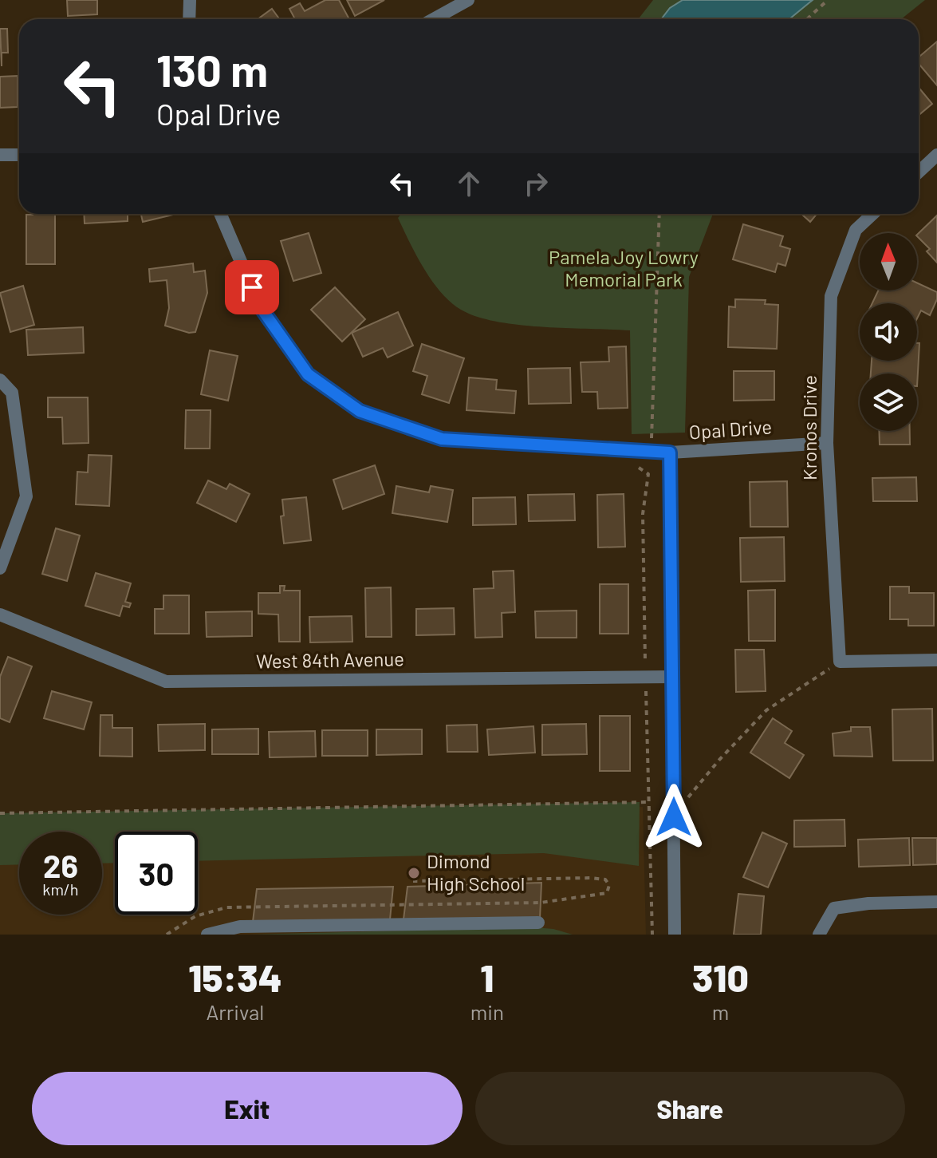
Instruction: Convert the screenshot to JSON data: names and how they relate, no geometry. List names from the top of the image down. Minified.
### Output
{"streets":{"street":["Kronos Drive","Opal Drive","West 84th Avenue"]},"crossings":[["Kronos Drive","Opal Drive"]],"parks":["Pamela Joy Lowry Memorial Park"],"places":["Dimond High School"],"north":"top","page":{"turn":["130 m","Opal Drive"],"speed":"26 km/h","limit":"30","eta":["15:34","Arrival","1","min","310","m"],"buttons":["Exit","Share"]}}
